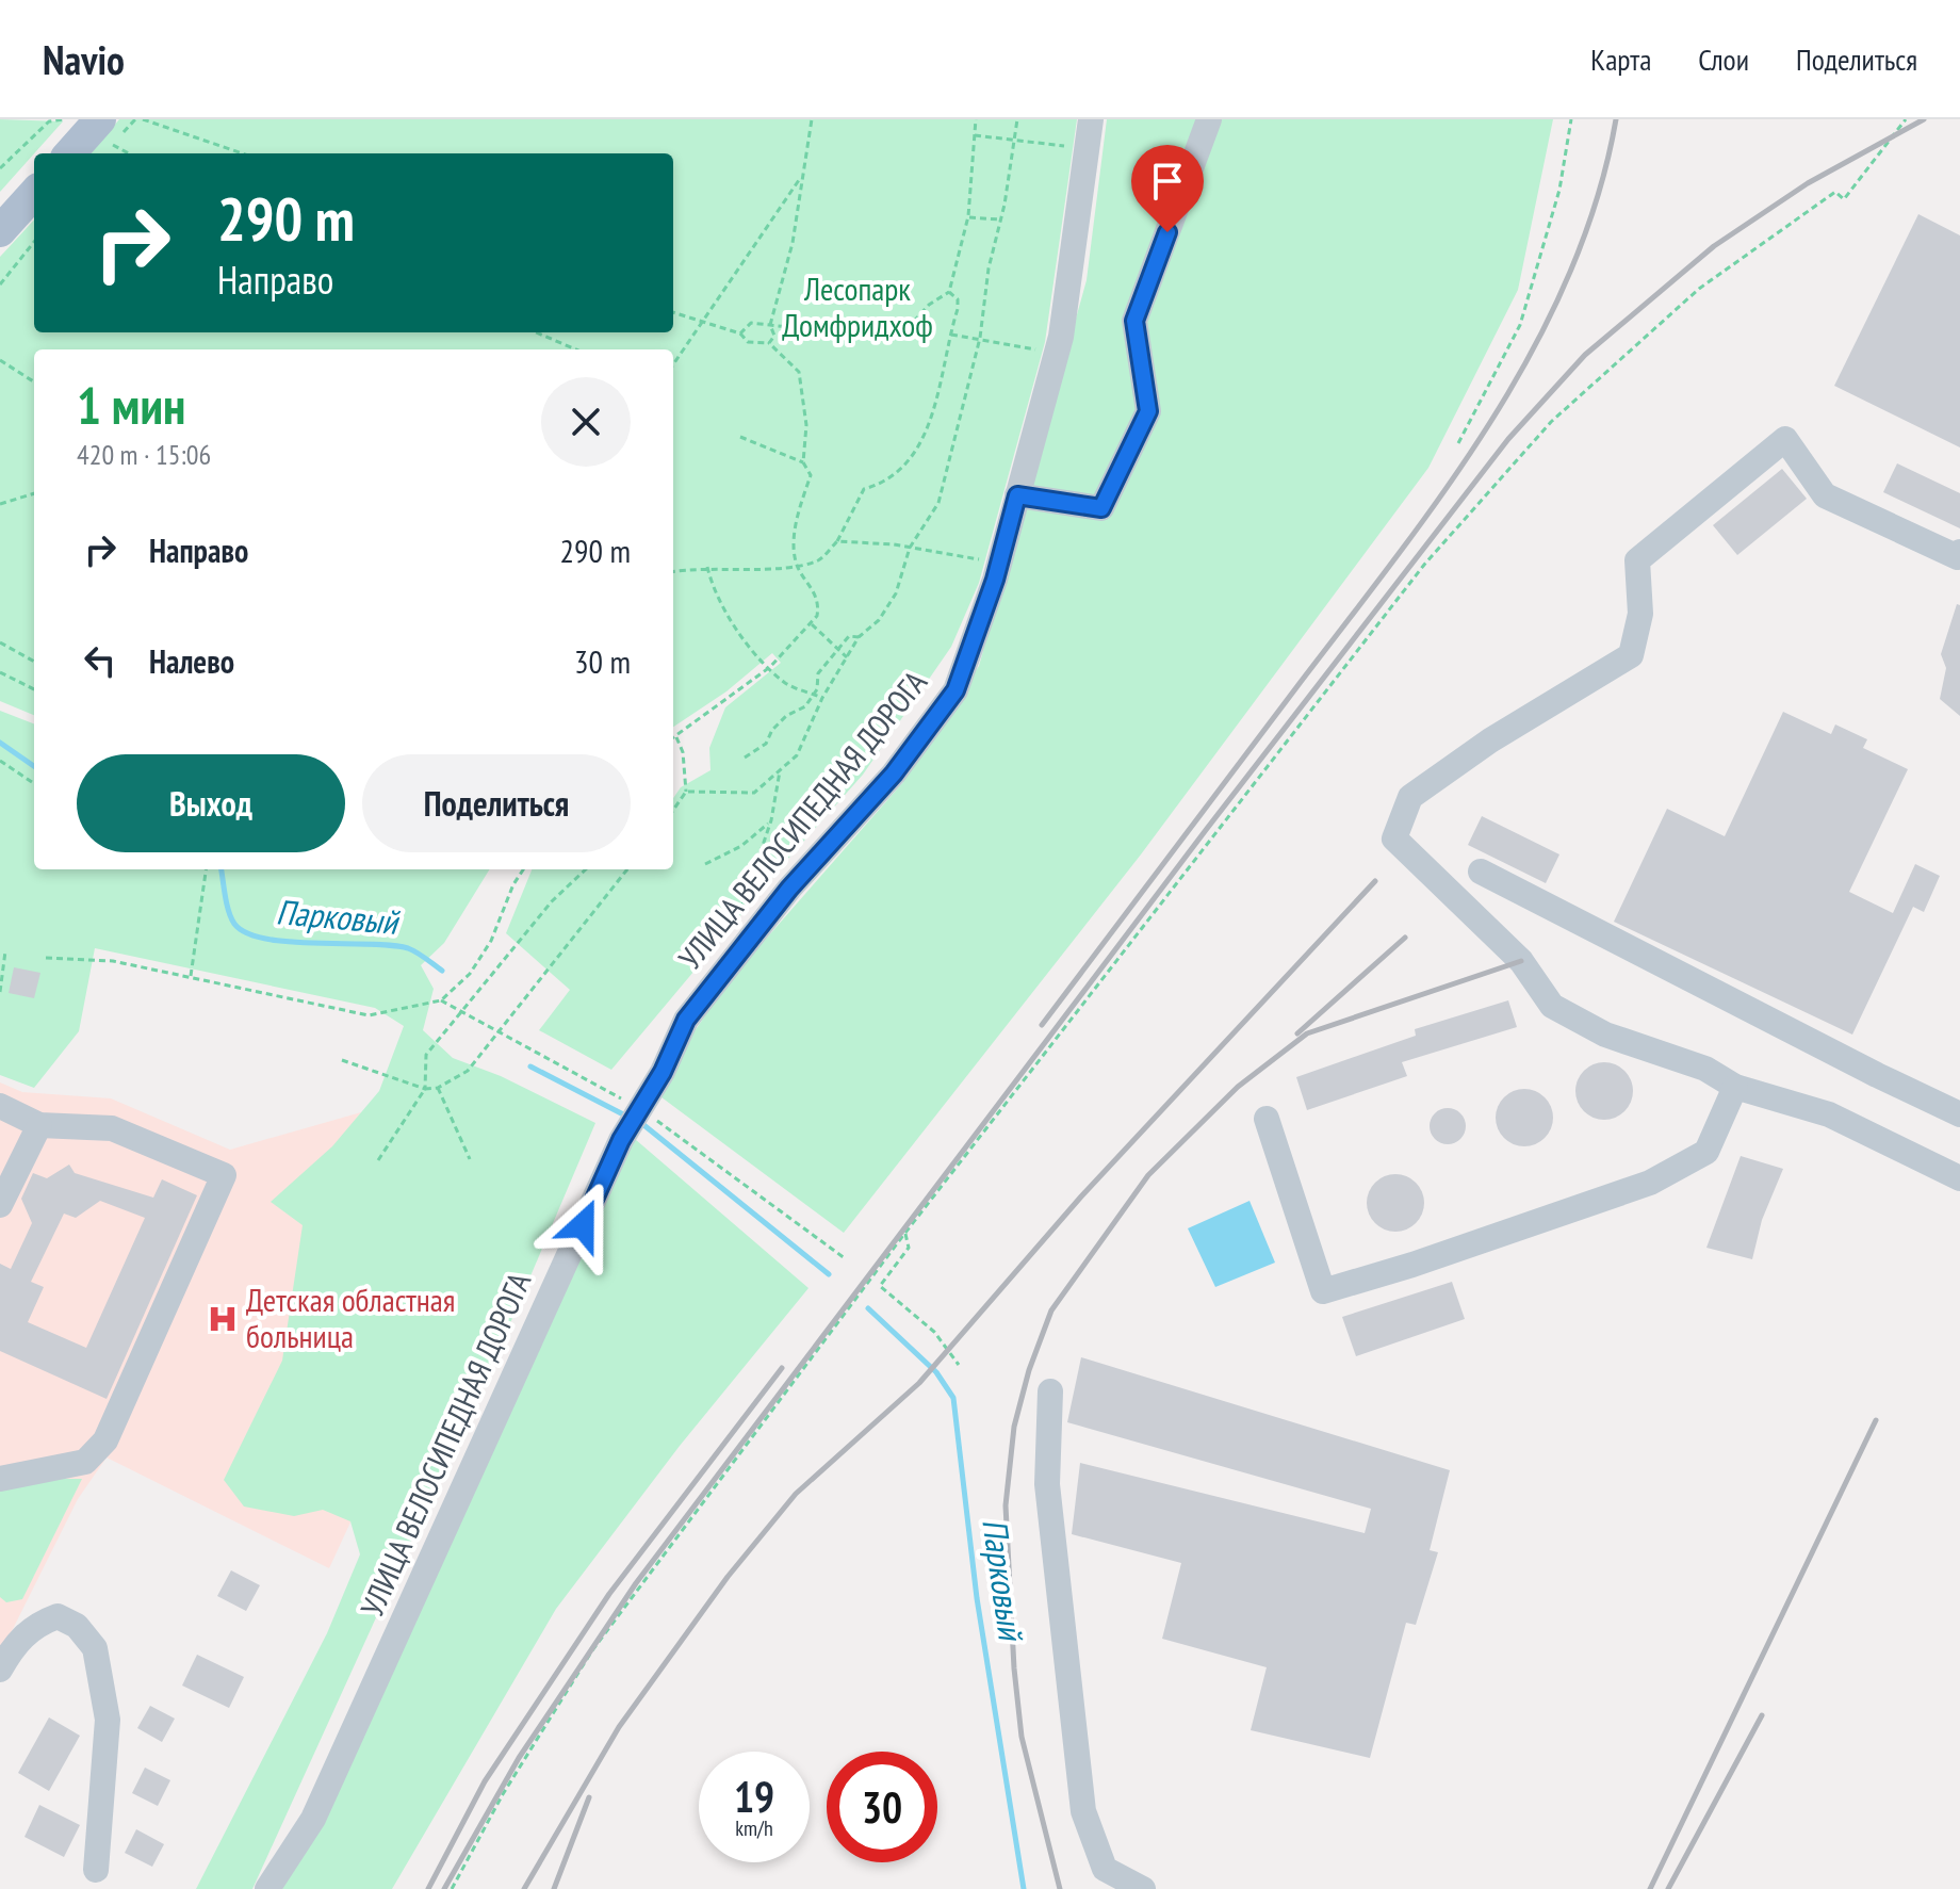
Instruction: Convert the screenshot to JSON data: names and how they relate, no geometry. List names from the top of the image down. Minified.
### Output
{"streets":{"street":["УЛИЦА ВЕЛОСИПЕДНАЯ ДОРОГА"]},"water":["Парковый"],"parks":["Лесопарк Домфридхоф"],"places":{"hospital":["Детская областная больница"]},"page":{"header":"Navio","nav":["Карта","Слои","Поделиться"],"turn":["290 m","Направо"],"heading":["1 мин","420 m · 15:06"],"list":[{"name":"Направо","value":"290 m"},{"name":"Налево","value":"30 m"}],"buttons":["Выход","Поделиться"],"speed":"19 km/h","limit":"30"}}
